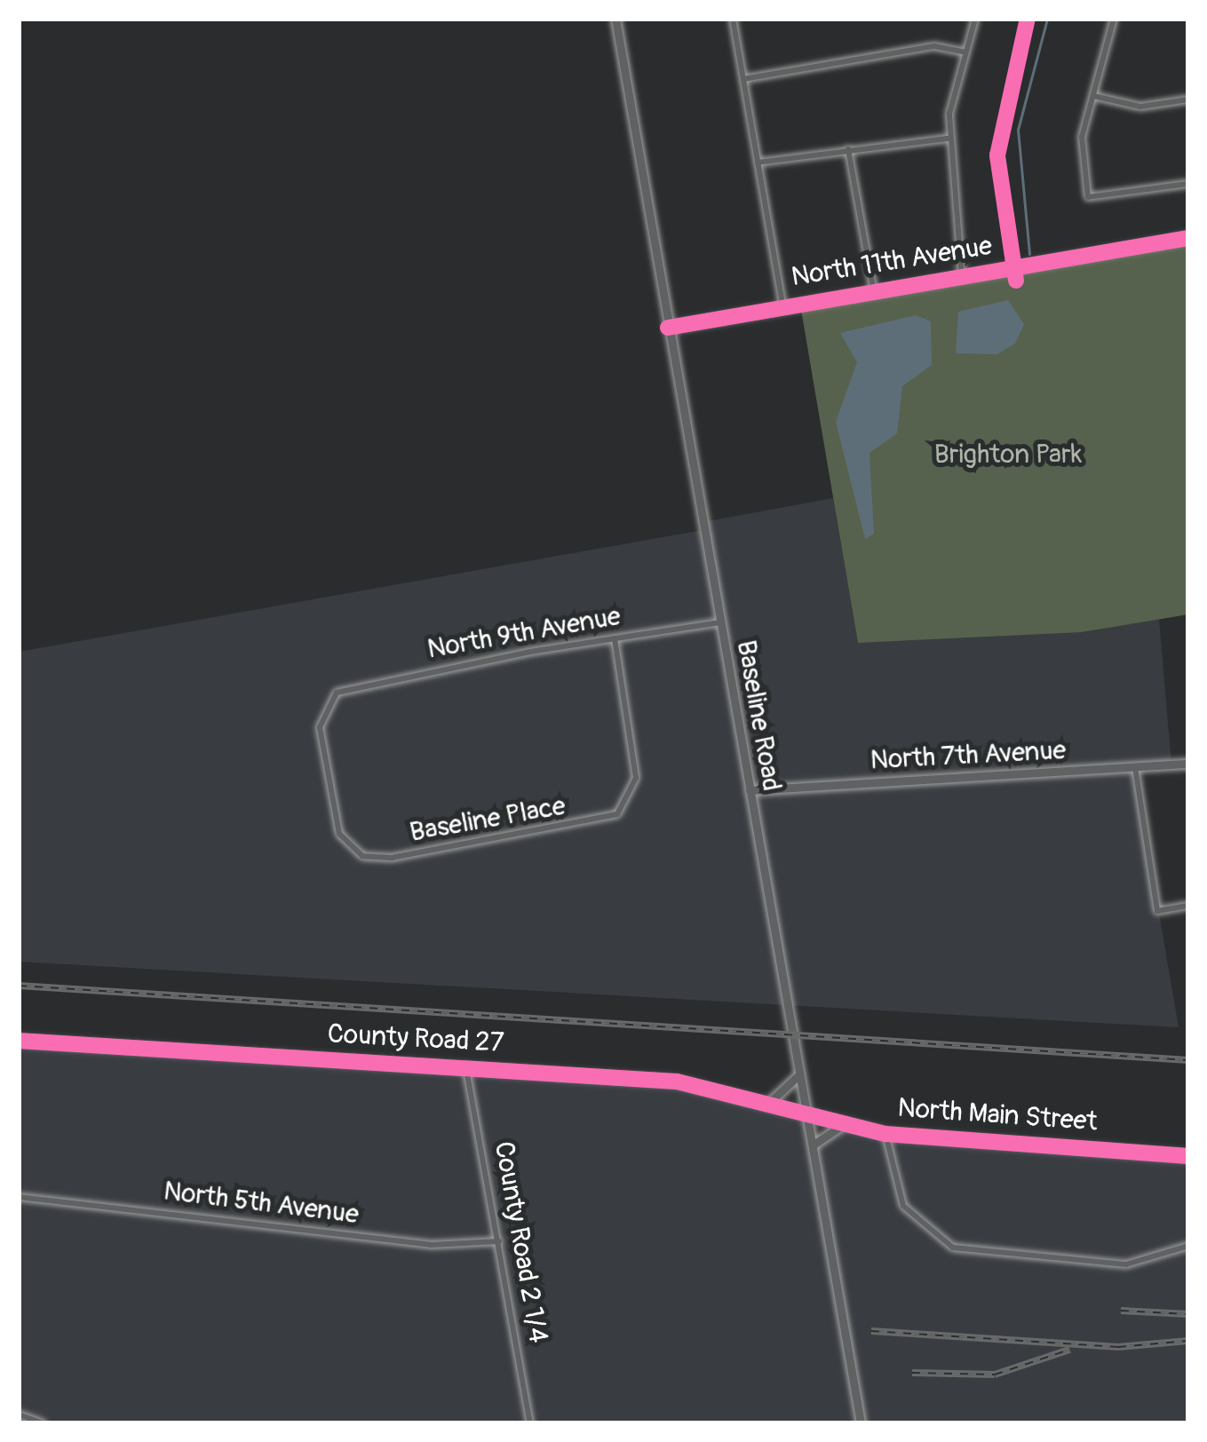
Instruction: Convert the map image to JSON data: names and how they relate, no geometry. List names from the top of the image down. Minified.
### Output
{"streets":{"street":["North 11th Avenue","North 9th Avenue","Baseline Road","North 7th Avenue","Baseline Place","County Road 27","North Main Street","North 5th Avenue","County Road 2 1/4"]},"crossings":[["North 11th Avenue","Baseline Road"],["North 9th Avenue","Baseline Road"],["North 9th Avenue","Baseline Place"],["Baseline Road","North 7th Avenue"],["Baseline Road","County Road 27"],["Baseline Road","North Main Street"],["County Road 27","North Main Street"],["County Road 27","County Road 2 1/4"],["North 5th Avenue","County Road 2 1/4"]],"parks":["Brighton Park"]}
